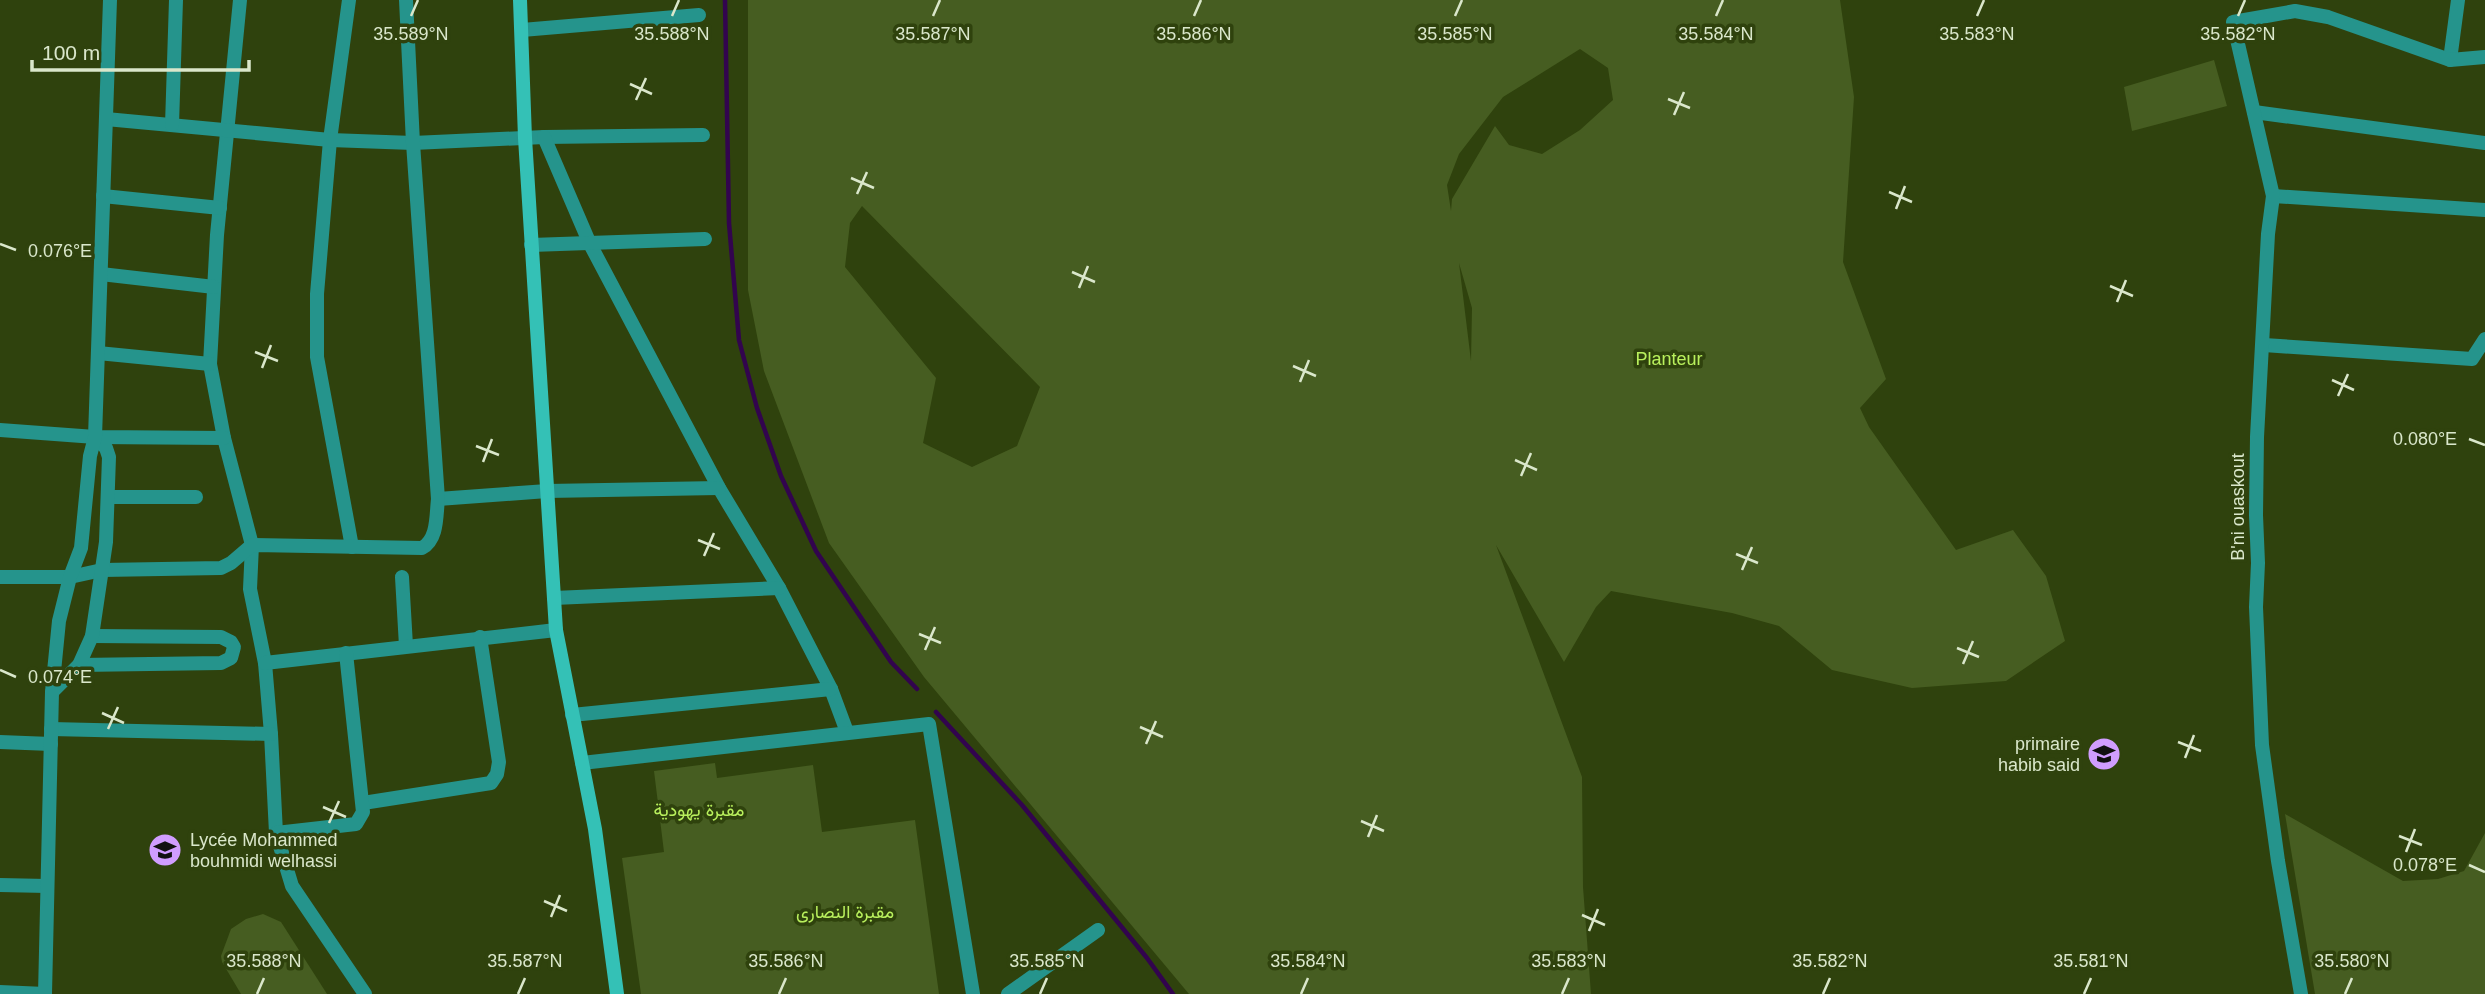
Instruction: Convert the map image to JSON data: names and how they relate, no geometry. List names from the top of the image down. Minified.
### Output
{"streets":{"street":["B'ni ouaskout"]},"parks":["Planteur","مقبرة يهودية","مقبرة النصارى"],"places":{"school or university":["primaire habib said","Lycée Mohammed bouhmidi welhassi"]},"scale_bar":"100 m","coordinates":["35.588°N","35.587°N","35.586°N","35.585°N","35.584°N","35.583°N","35.582°N","35.589°N","0.076°E","0.080°E","0.074°E","0.078°E","35.581°N","35.580°N"]}
